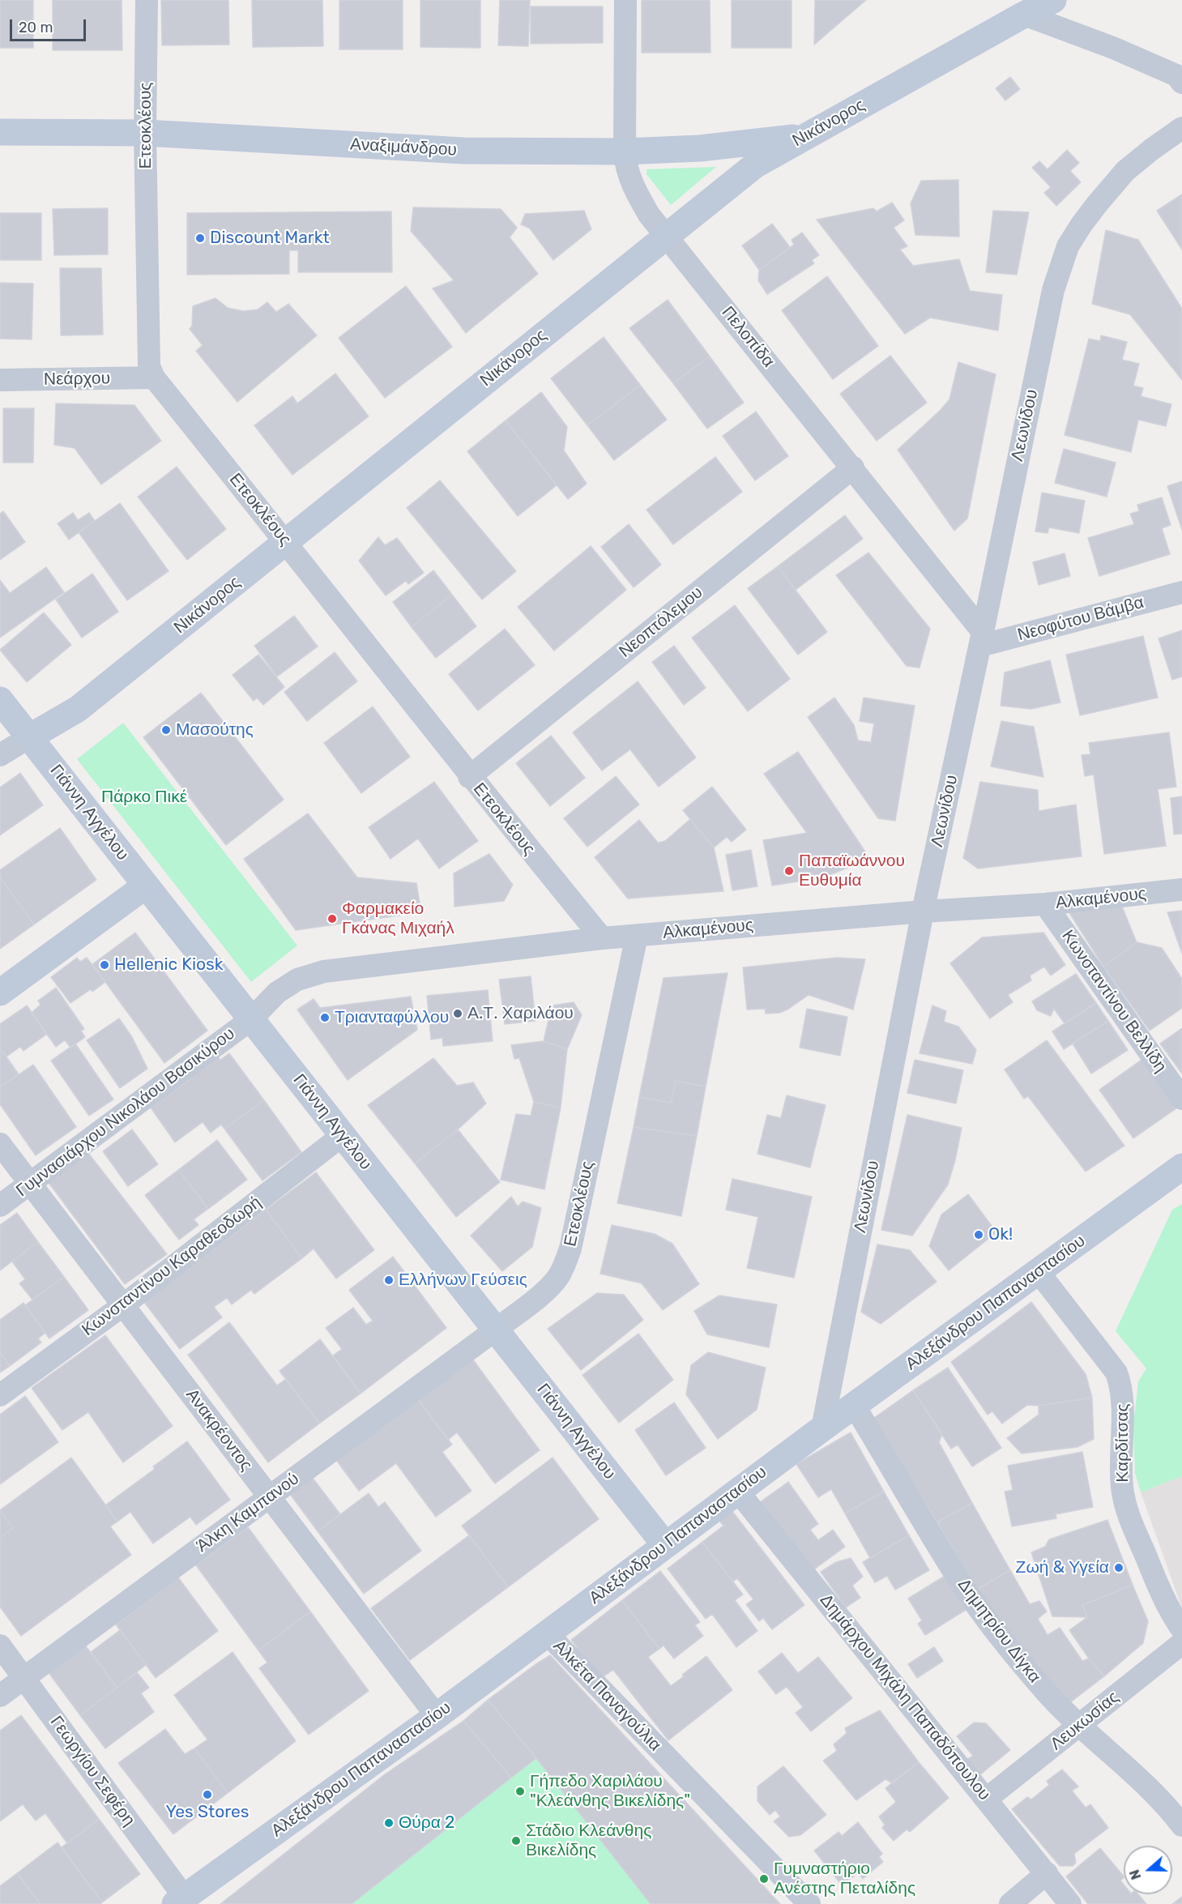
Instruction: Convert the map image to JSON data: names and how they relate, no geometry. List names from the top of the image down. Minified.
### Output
{"streets":{"street":["Νικάνορος","Ετεοκλέους","Αναξιμάνδρου","Πελοπίδα","Νεάρχου","Λεωνίδου","Νεοφύτου Βάμβα","Νεοπτόλεμου","Γιάννη Αγγέλου","Αλκαμένους","Κωνσταντίνου Βελλίδη","Γυμνασιάρχου Νικολάου Βασικύρου","Κωνσταντίνου Καραθεοδωρή","Αλεξάνδρου Παπαναστασίου","Ανακρέοντος","Καρδίτσας","Άλκη Καμπανού","Δημητρίου Δίγκα","Αλκέτα Παναγούλια","Δημάρχου Μιχάλη Παπαδόπουλου","Λευκωσίας","Γεωργίου Σεφέρη"]},"crossings":[["Νικάνορος","Ετεοκλέους"],["Νικάνορος","Αναξιμάνδρου"],["Νικάνορος","Πελοπίδα"],["Νικάνορος","Γιάννη Αγγέλου"],["Ετεοκλέους","Αναξιμάνδρου"],["Ετεοκλέους","Νεάρχου"],["Ετεοκλέους","Νεοπτόλεμου"],["Ετεοκλέους","Γιάννη Αγγέλου"],["Ετεοκλέους","Αλκαμένους"],["Ετεοκλέους","Άλκη Καμπανού"],["Αναξιμάνδρου","Πελοπίδα"],["Πελοπίδα","Λεωνίδου"],["Πελοπίδα","Νεοφύτου Βάμβα"],["Πελοπίδα","Νεοπτόλεμου"],["Λεωνίδου","Νεοφύτου Βάμβα"],["Λεωνίδου","Αλκαμένους"],["Λεωνίδου","Αλεξάνδρου Παπαναστασίου"],["Γιάννη Αγγέλου","Αλκαμένους"],["Γιάννη Αγγέλου","Γυμνασιάρχου Νικολάου Βασικύρου"],["Γιάννη Αγγέλου","Κωνσταντίνου Καραθεοδωρή"],["Γιάννη Αγγέλου","Αλεξάνδρου Παπαναστασίου"],["Γιάννη Αγγέλου","Άλκη Καμπανού"],["Αλκαμένους","Κωνσταντίνου Βελλίδη"],["Αλκαμένους","Γυμνασιάρχου Νικολάου Βασικύρου"],["Γυμνασιάρχου Νικολάου Βασικύρου","Ανακρέοντος"],["Κωνσταντίνου Καραθεοδωρή","Ανακρέοντος"],["Αλεξάνδρου Παπαναστασίου","Ανακρέοντος"],["Αλεξάνδρου Παπαναστασίου","Καρδίτσας"],["Αλεξάνδρου Παπαναστασίου","Δημητρίου Δίγκα"],["Αλεξάνδρου Παπαναστασίου","Αλκέτα Παναγούλια"],["Αλεξάνδρου Παπαναστασίου","Δημάρχου Μιχάλη Παπαδόπουλου"],["Αλεξάνδρου Παπαναστασίου","Γεωργίου Σεφέρη"],["Ανακρέοντος","Άλκη Καμπανού"],["Άλκη Καμπανού","Γεωργίου Σεφέρη"],["Δημητρίου Δίγκα","Λευκωσίας"],["Δημάρχου Μιχάλη Παπαδόπουλου","Λευκωσίας"]],"parks":["Πάρκο Πικέ"],"places":["Discount Markt","Μασούτης","Παπαϊωάννου Ευθυμία","Φαρμακείο Γκάνας Μιχαήλ","Hellenic Kiosk","Α.Τ. Χαριλάου","Τριανταφύλλου","Ok!","Ελλήνων Γεύσεις","Ζωή & Υγεία","Γήπεδο Χαριλάου \"Κλεάνθης Βικελίδης\"","Yes Stores","Θύρα 2","Στάδιο Κλεάνθης Βικελίδης","Γυμναστήριο Ανέστης Πεταλίδης"],"scale_bar":"20 m","north":"left"}
